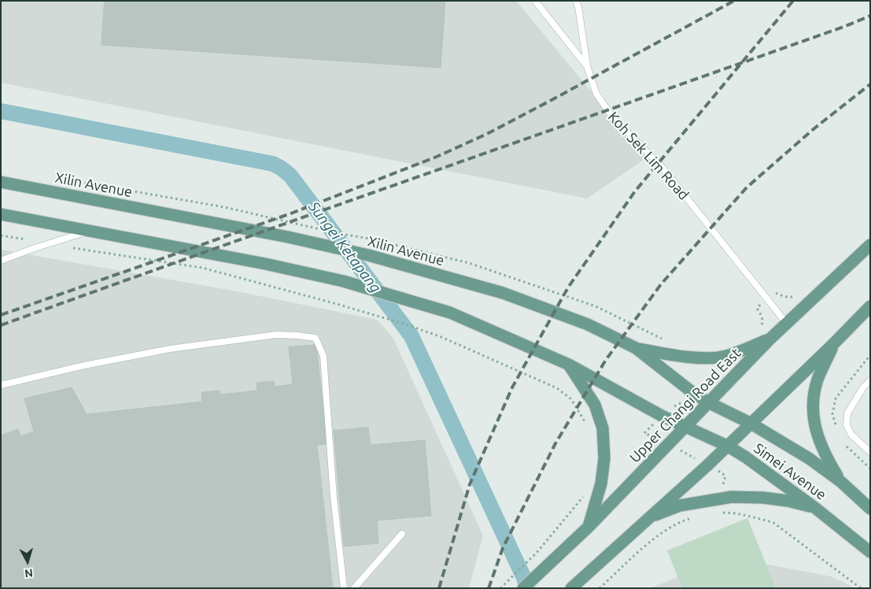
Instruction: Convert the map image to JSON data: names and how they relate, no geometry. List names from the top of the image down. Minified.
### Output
{"streets":{"main road":["Xilin Avenue","Upper Changi Road East","Simei Avenue"],"lane":["Koh Sek Lim Road"]},"crossings":[["Koh Sek Lim Road","Upper Changi Road East"],["Xilin Avenue","Upper Changi Road East"],["Xilin Avenue","Simei Avenue"],["Upper Changi Road East","Simei Avenue"]],"water":["Sungei Ketapang"],"north":"bottom"}
